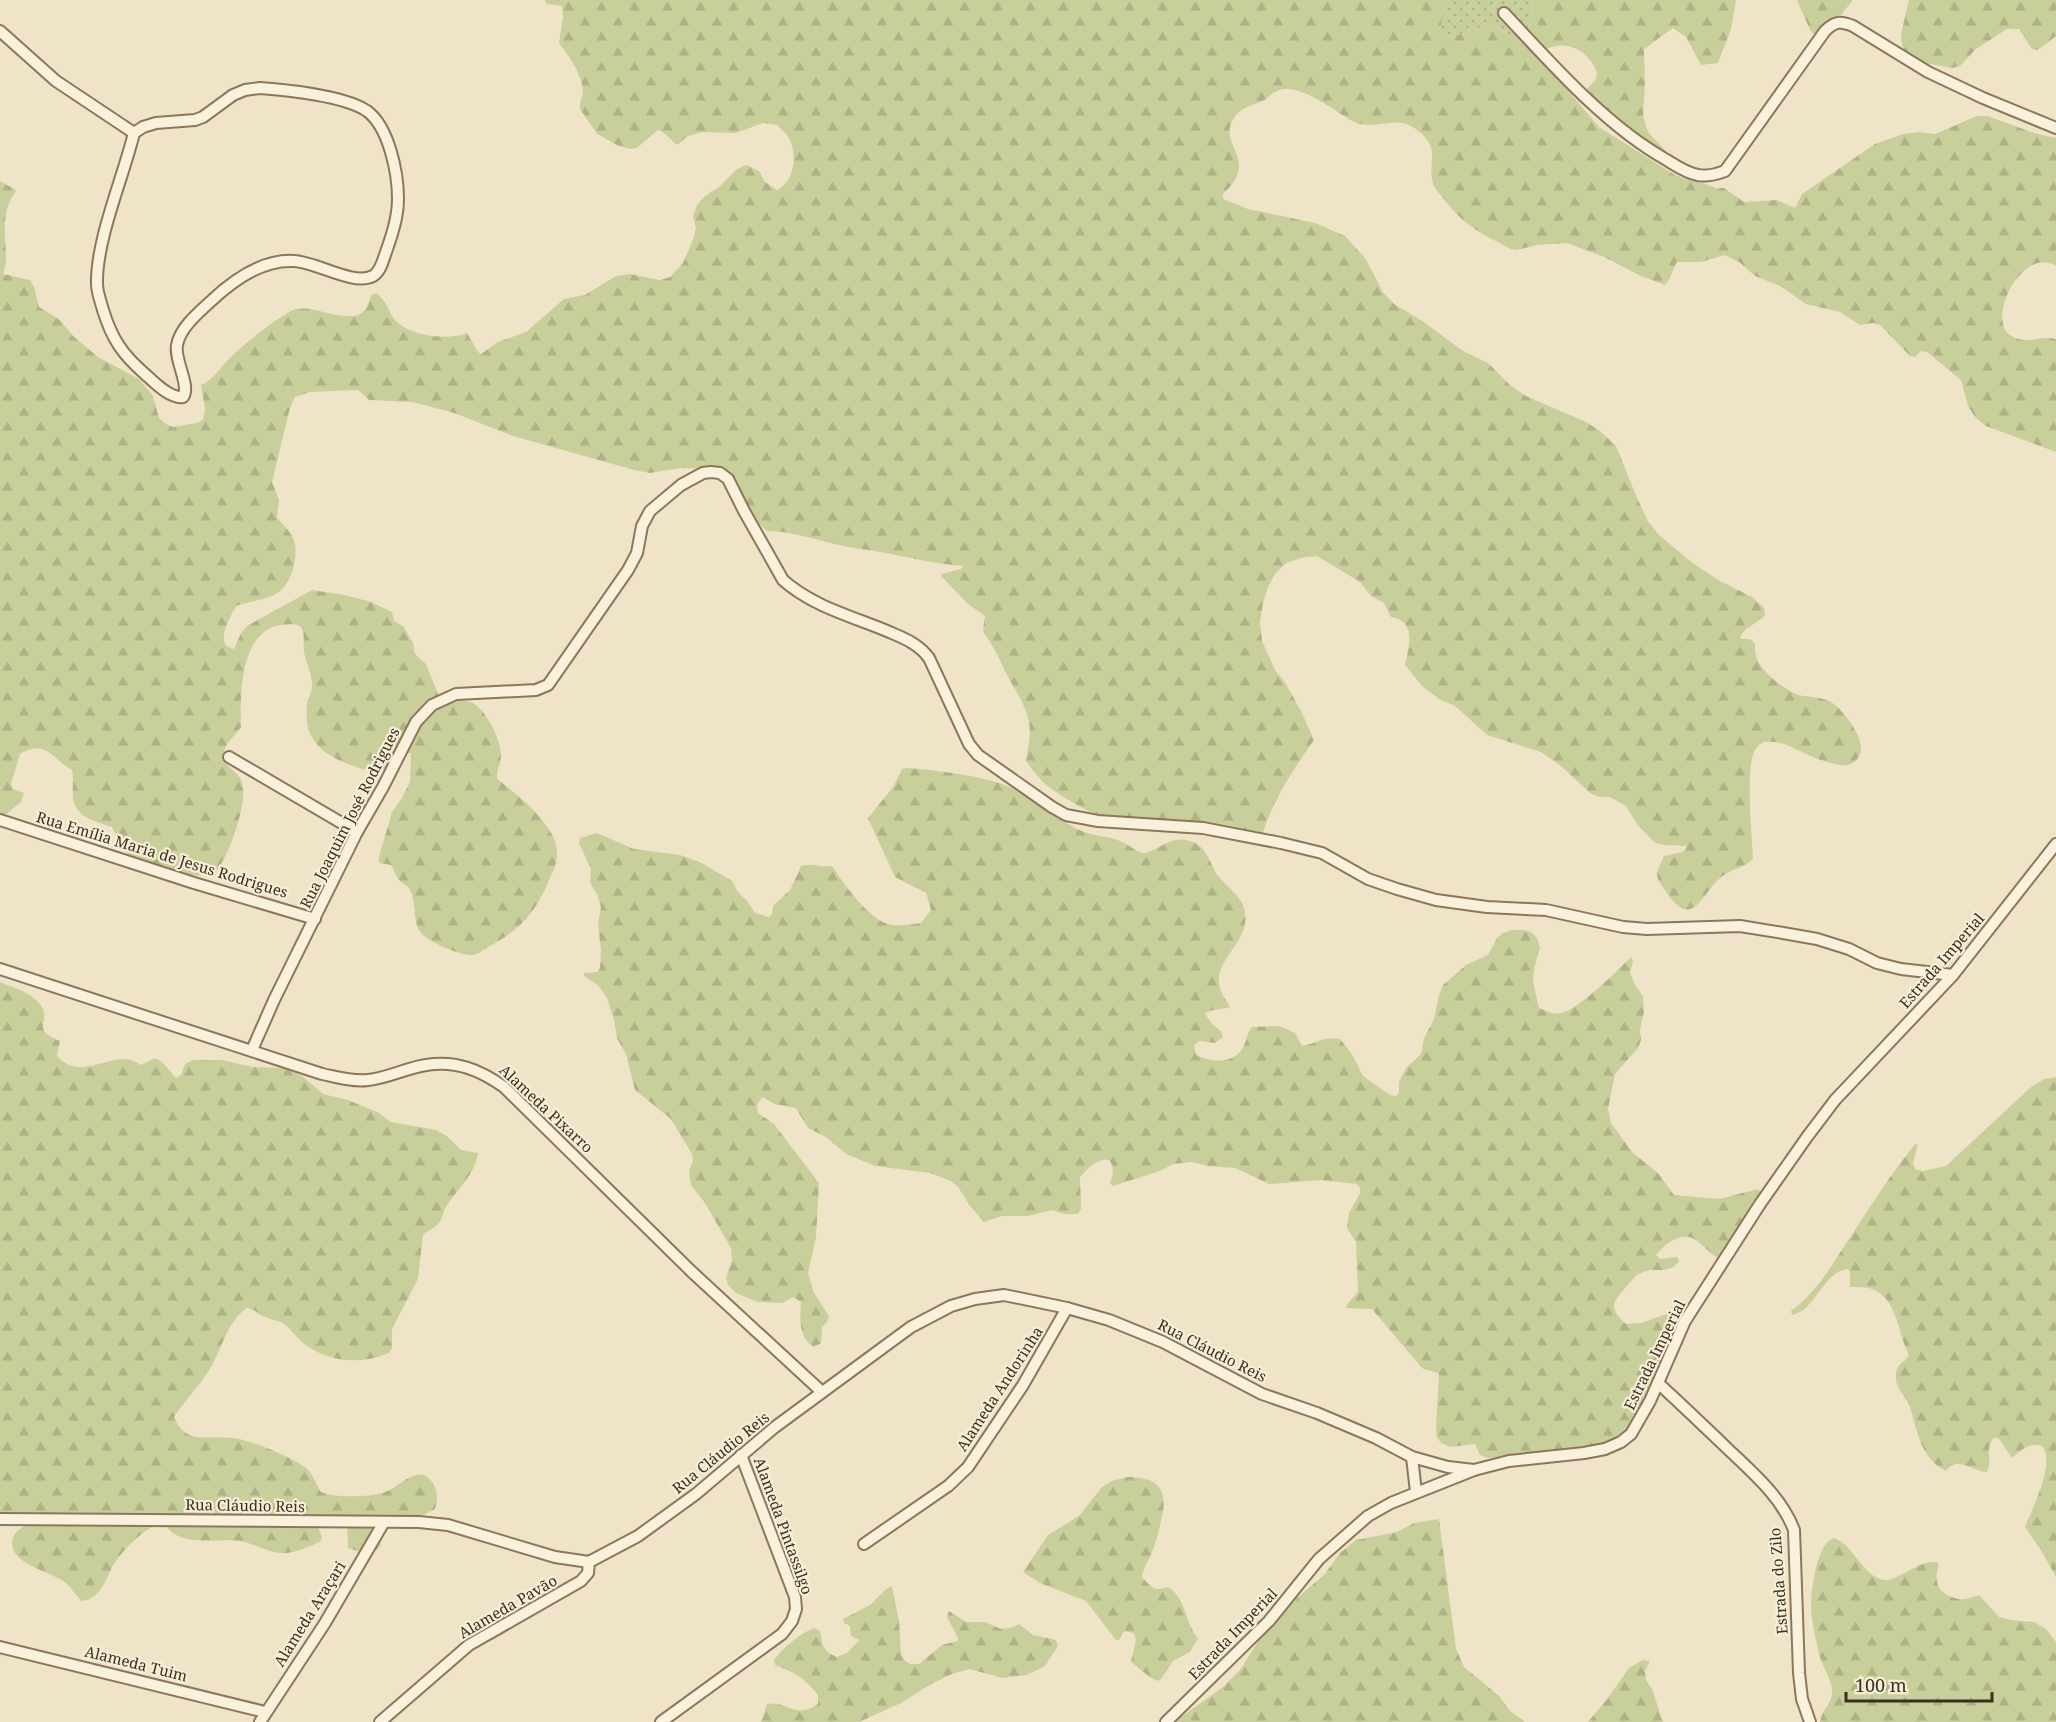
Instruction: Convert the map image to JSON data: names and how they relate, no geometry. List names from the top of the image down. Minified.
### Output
{"streets":{"street":["Rua Joaquim José Rodrigues","Rua Emília Maria de Jesus Rodrigues","Estrada Imperial","Alameda Pixarro","Rua Cláudio Reis","Alameda Andorinha","Alameda Pintassilgo","Estrada do Zilo","Alameda Pavão","Alameda Araçari","Alameda Tuim"]},"crossings":[["Rua Joaquim José Rodrigues","Rua Emília Maria de Jesus Rodrigues"],["Rua Joaquim José Rodrigues","Estrada Imperial"],["Rua Joaquim José Rodrigues","Alameda Pixarro"],["Estrada Imperial","Rua Cláudio Reis"],["Estrada Imperial","Estrada do Zilo"],["Alameda Pixarro","Rua Cláudio Reis"],["Rua Cláudio Reis","Alameda Andorinha"],["Rua Cláudio Reis","Alameda Pintassilgo"],["Rua Cláudio Reis","Alameda Pavão"],["Rua Cláudio Reis","Alameda Araçari"],["Alameda Araçari","Alameda Tuim"]],"scale_bar":"100 m"}
